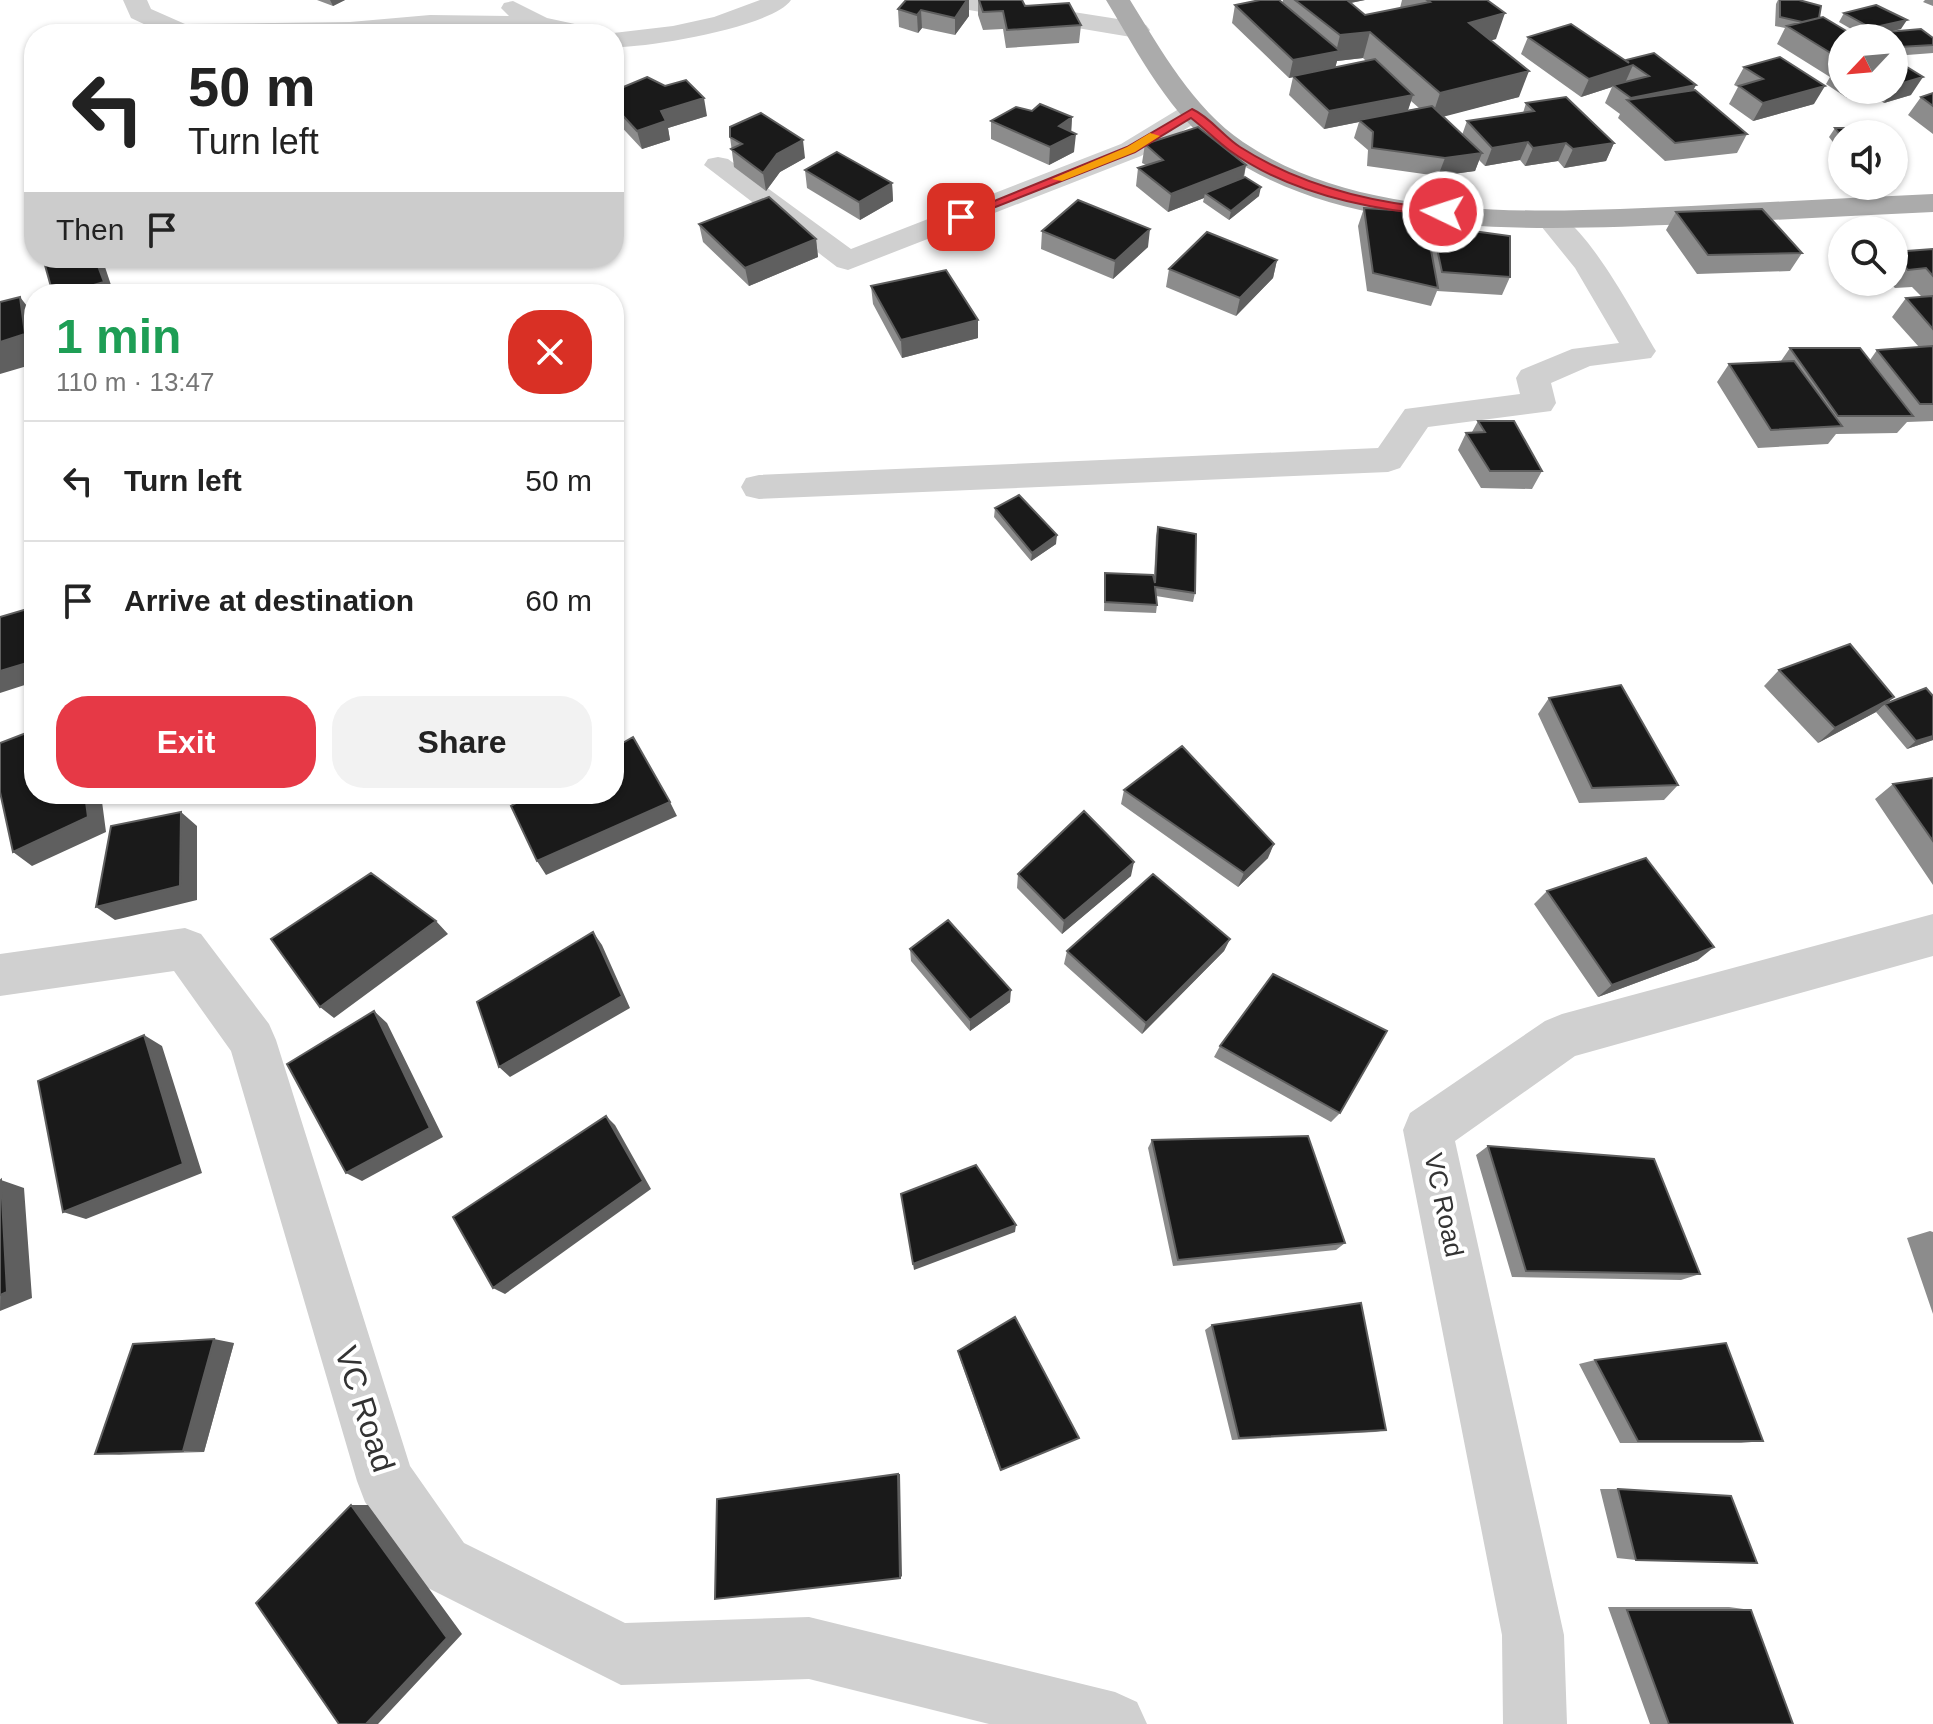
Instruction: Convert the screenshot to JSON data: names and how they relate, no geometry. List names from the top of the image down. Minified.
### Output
{"streets":{"street":["VC Road"]},"north":"bottom left","page":{"turn":["50 m","Turn left"],"then":"Then","heading":["1 min","110 m · 13:47"],"list":[{"name":"Turn left","value":"50 m"},{"name":"Arrive at destination","value":"60 m"}],"buttons":["Exit","Share"]}}
